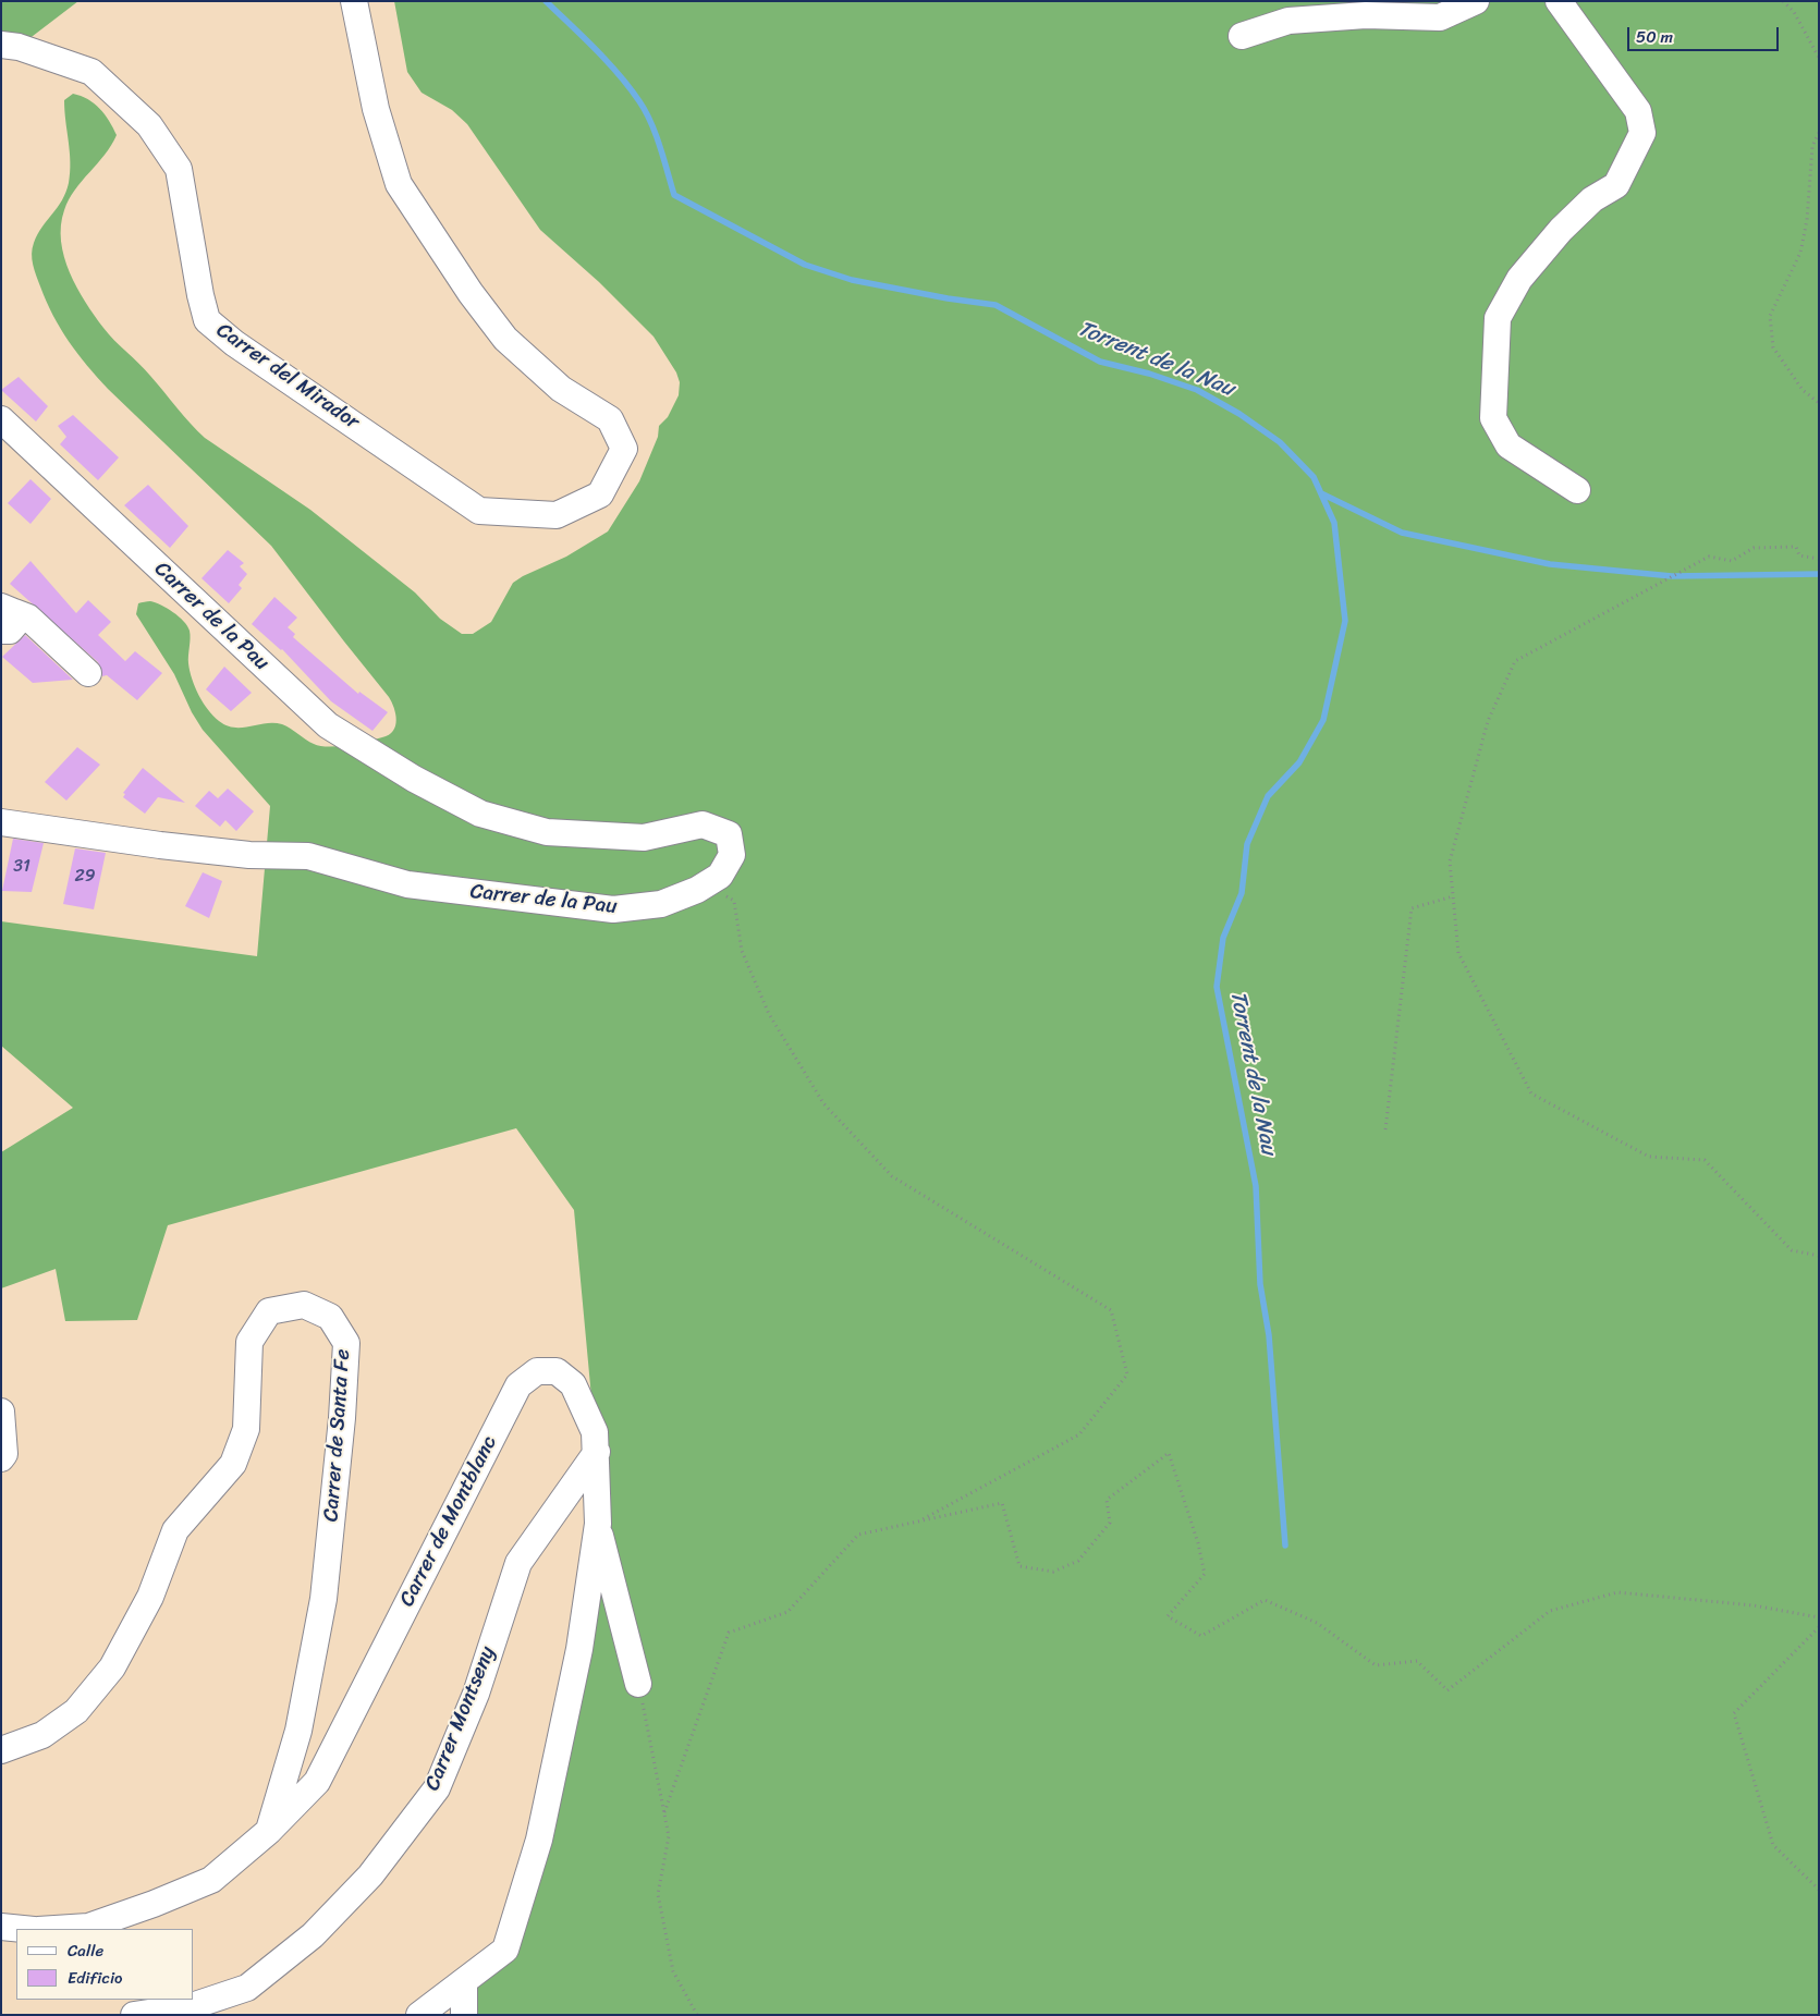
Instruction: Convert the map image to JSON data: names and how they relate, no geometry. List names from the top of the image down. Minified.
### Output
{"streets":{"street":["Carrer del Mirador","Carrer de la Pau","Carrer de Santa Fe","Carrer de Montblanc","Carrer Montseny"]},"crossings":[["Carrer de Santa Fe","Carrer de Montblanc"],["Carrer de Montblanc","Carrer Montseny"]],"water":["Torrent de la Nau"],"house_numbers":["31","29"],"legend":["Calle","Edificio"],"scale_bar":"50 m"}
